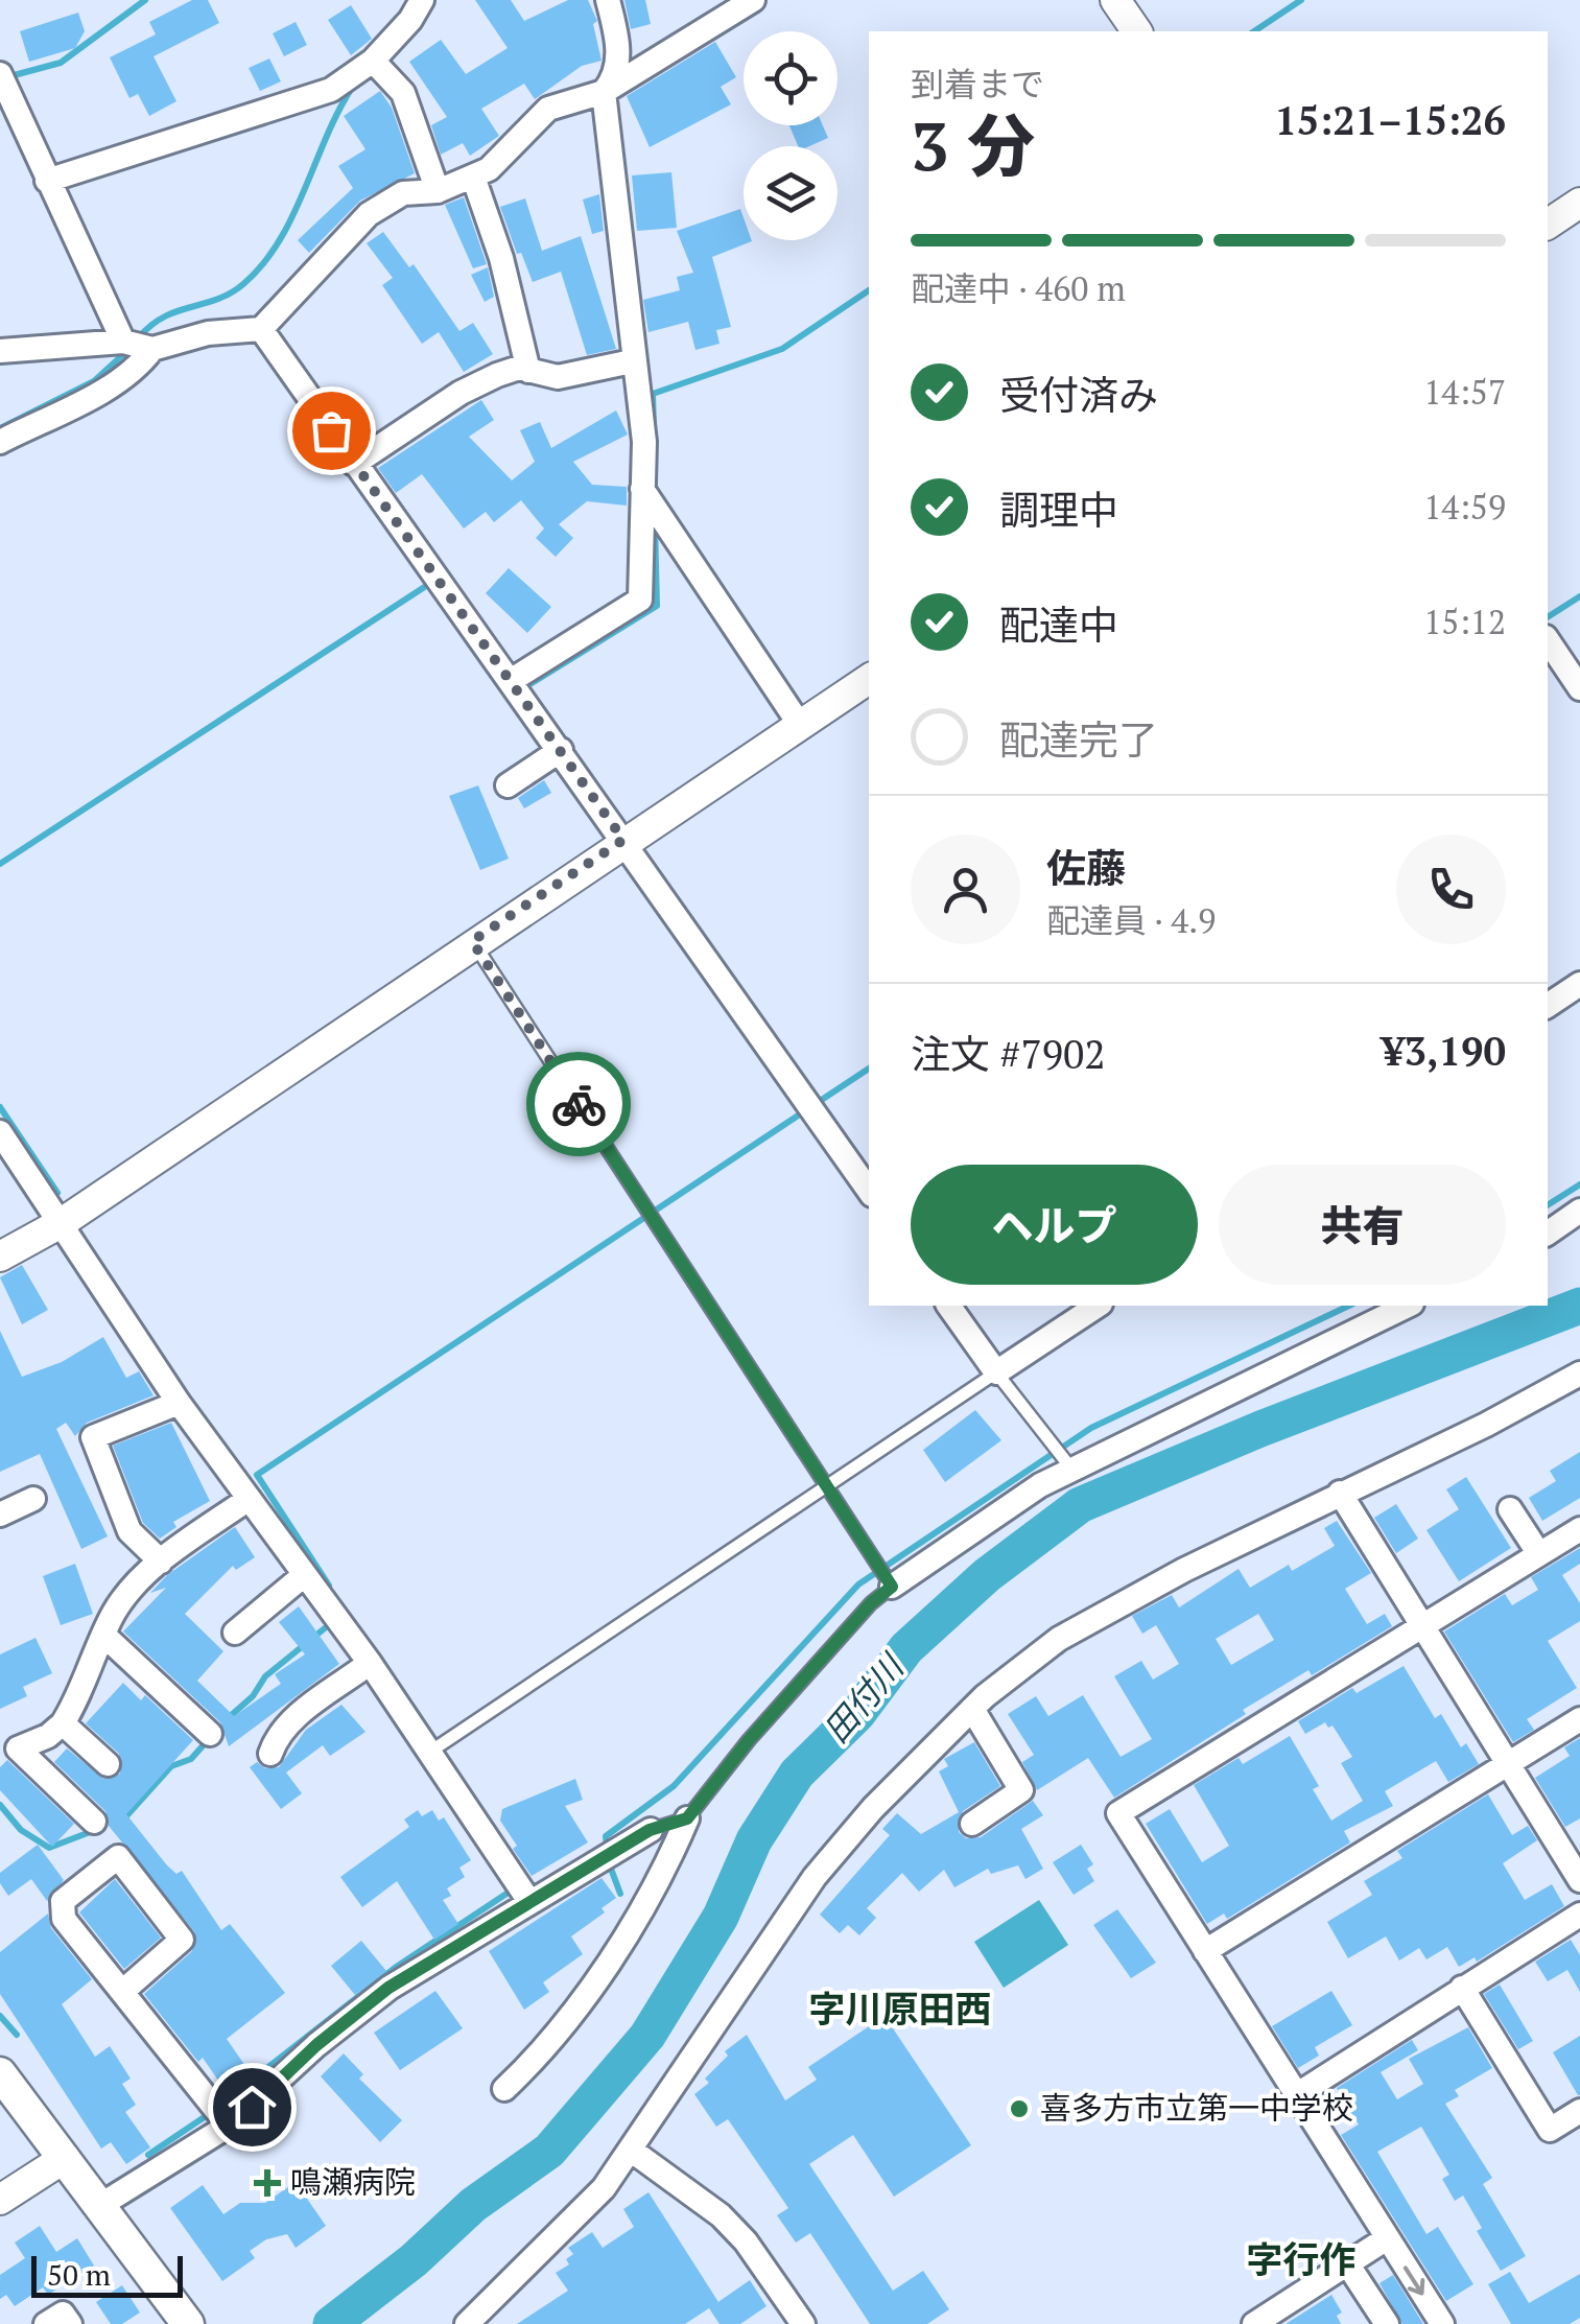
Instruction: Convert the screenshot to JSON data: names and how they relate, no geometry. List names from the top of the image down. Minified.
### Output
{"districts":["字川原田西","字行作"],"water":["田付川"],"places":{"other":["喜多方市立第一中学校"],"health":["鳴瀬病院"]},"scale_bar":"50 m","page":{"heading":["3 分","到着まで","15:21–15:26"],"panel":["佐藤","配達員 · 4.9","注文 #7902","¥3,190"],"bar":"配達中 · 460 m","list":[["受付済み","14:57"],["調理中","14:59"],["配達中","15:12"],"配達完了"],"buttons":["ヘルプ","共有"],"scale":"50 m"}}
